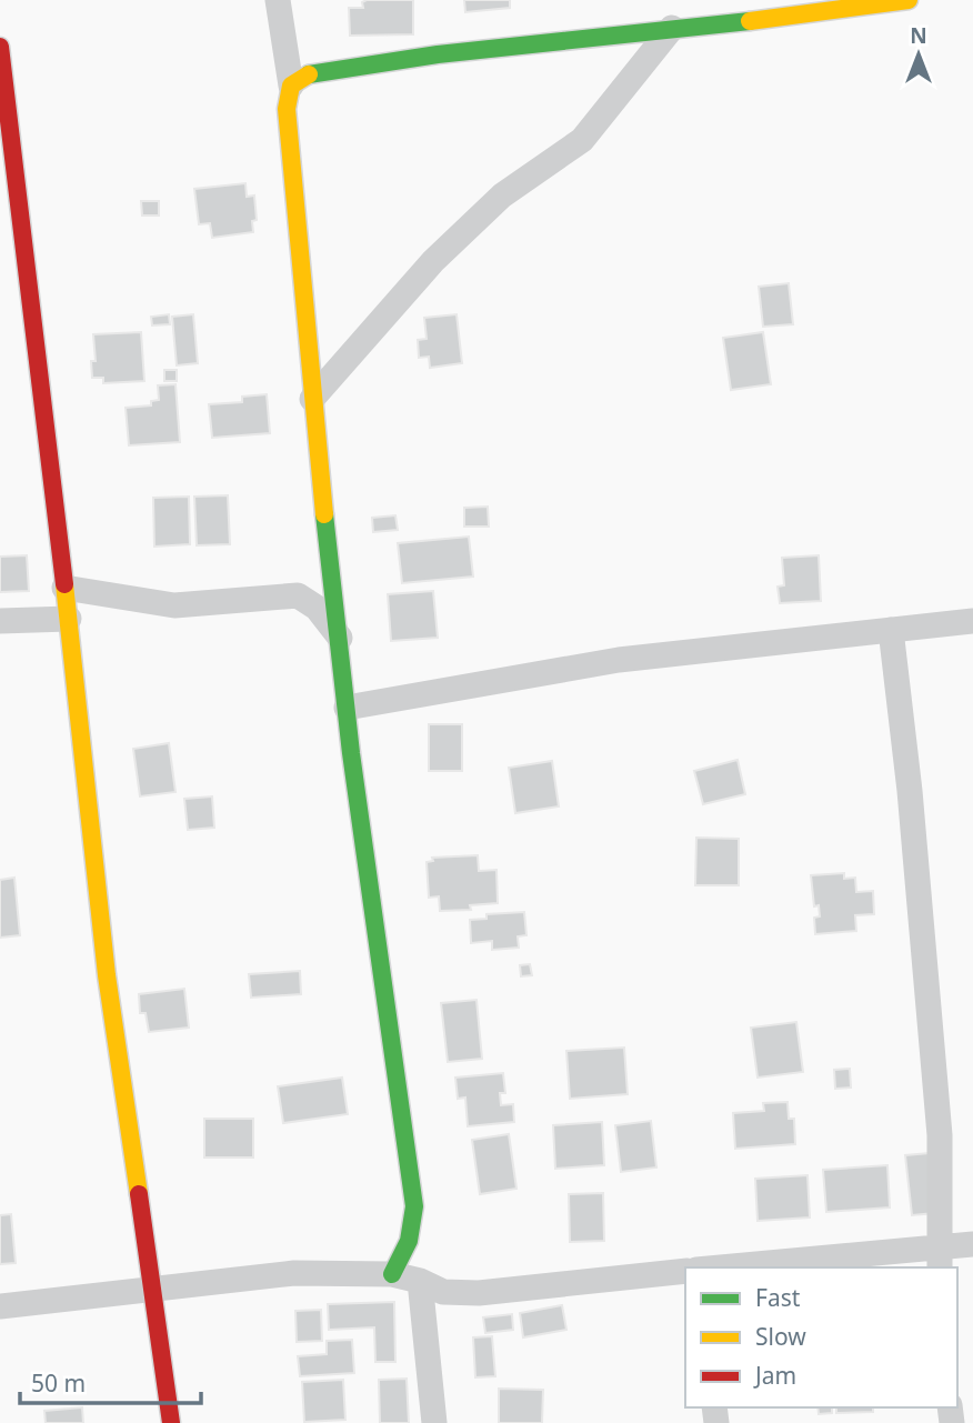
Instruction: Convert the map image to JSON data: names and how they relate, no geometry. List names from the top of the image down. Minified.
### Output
{"legend":["Fast","Slow","Jam"],"scale_bar":"50 m","north":"top"}
